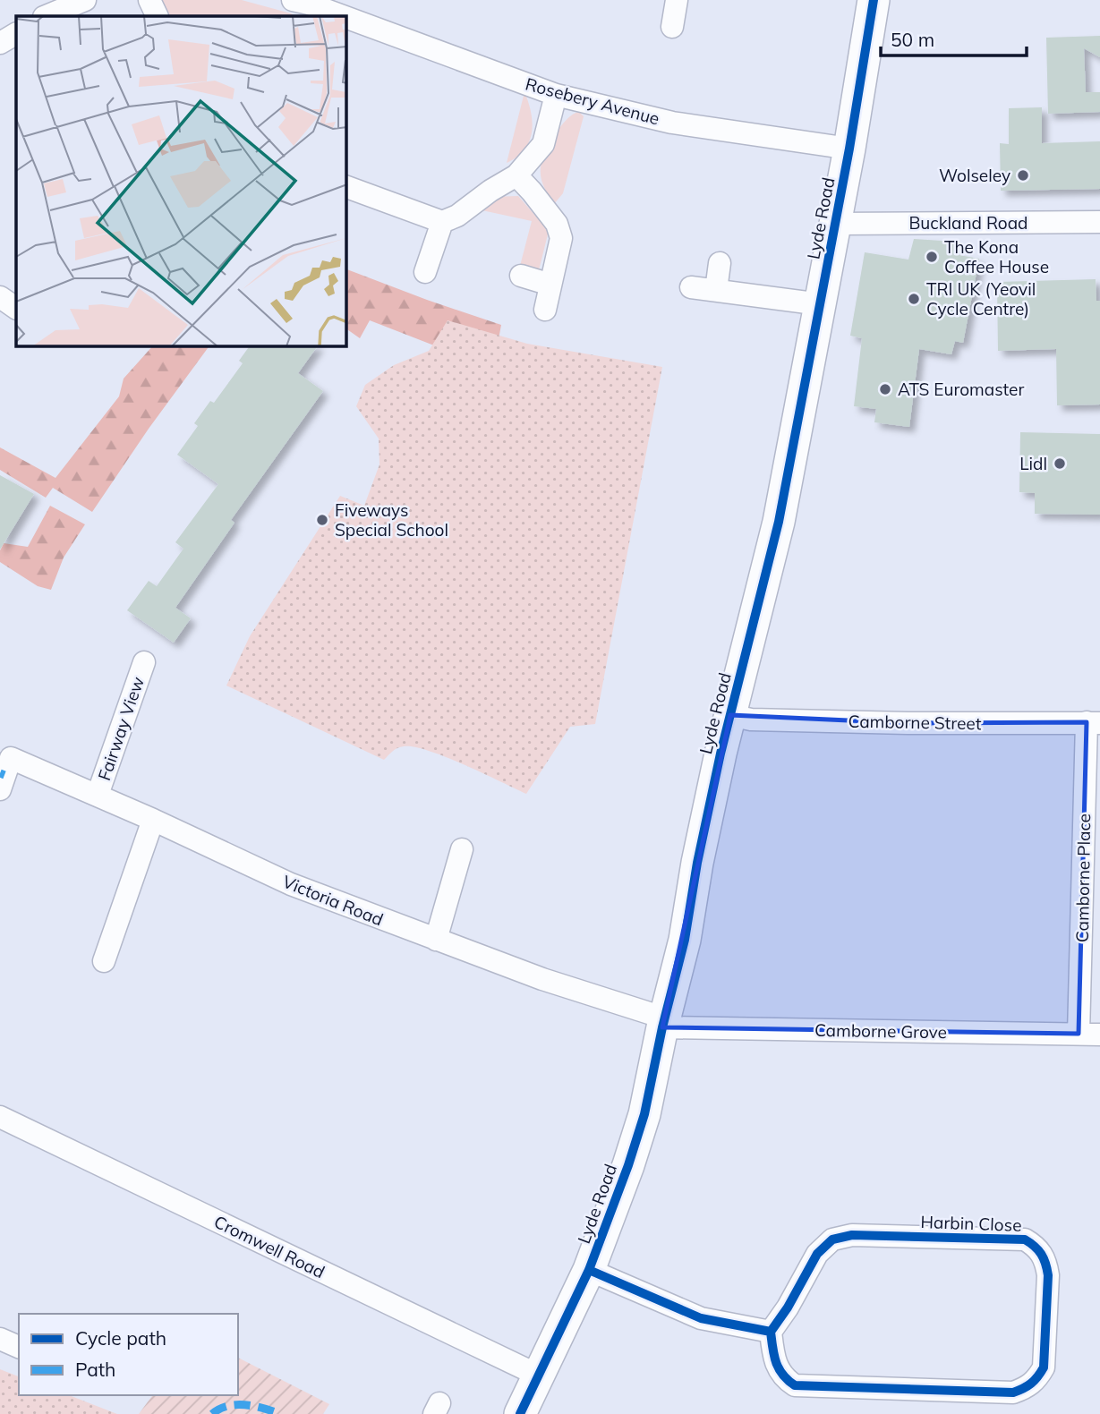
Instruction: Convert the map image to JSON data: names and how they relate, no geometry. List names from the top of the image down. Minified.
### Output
{"streets":{"street":["Rosebery Avenue","Lyde Road","Buckland Road","Camborne Street","Fairway View","Camborne Place","Victoria Road","Camborne Grove","Harbin Close","Cromwell Road"]},"crossings":[["Rosebery Avenue","Lyde Road"],["Lyde Road","Buckland Road"],["Lyde Road","Camborne Street"],["Lyde Road","Victoria Road"],["Lyde Road","Camborne Grove"],["Lyde Road","Cromwell Road"],["Camborne Street","Camborne Place"],["Fairway View","Victoria Road"],["Camborne Place","Camborne Grove"],["Victoria Road","Camborne Grove"]],"places":["Wolseley","The Kona Coffee House","TRI UK (Yeovil Cycle Centre)","ATS Euromaster","Lidl","Fiveways Special School"],"legend":["Cycle path","Path"],"scale_bar":"50 m"}
